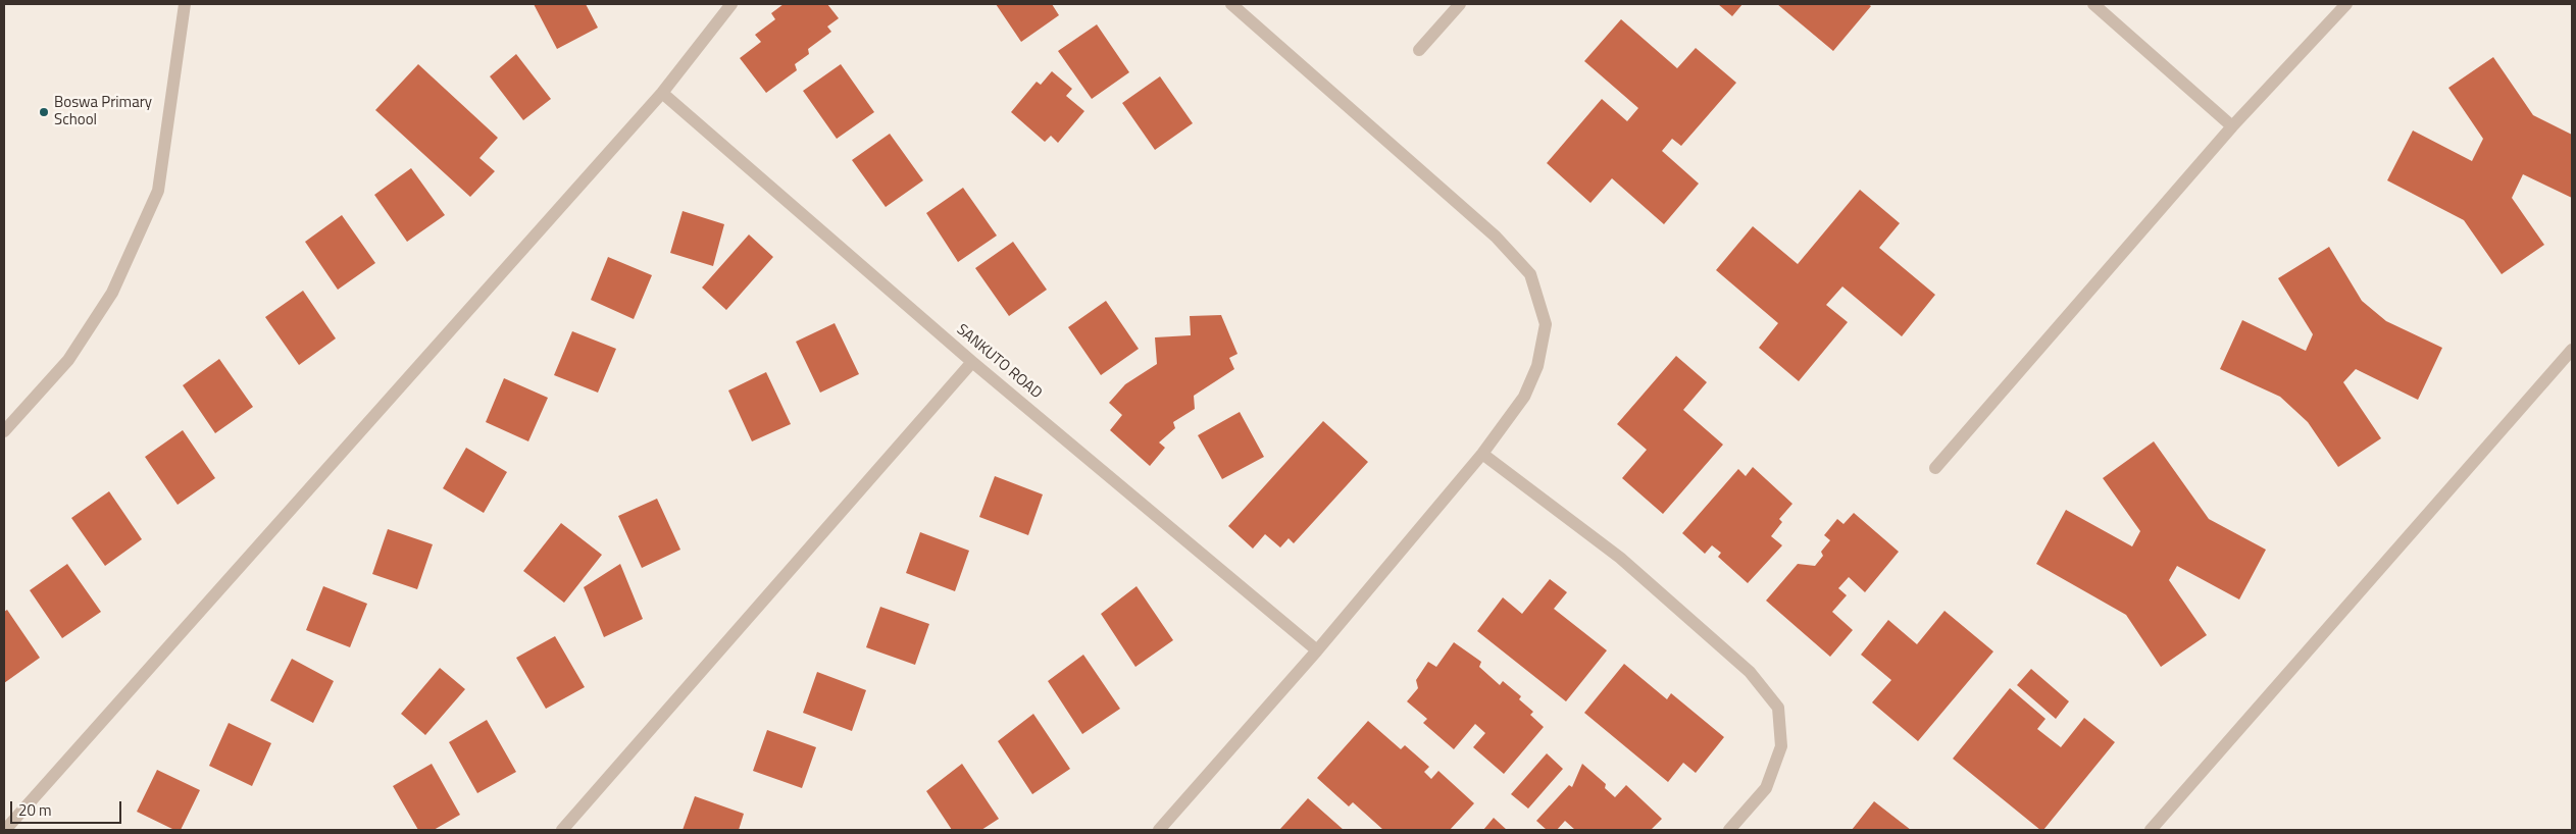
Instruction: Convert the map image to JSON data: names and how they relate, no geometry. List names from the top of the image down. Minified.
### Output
{"streets":{"street":["SANKUTO ROAD"]},"places":["Boswa Primary School"],"scale_bar":"20 m"}
